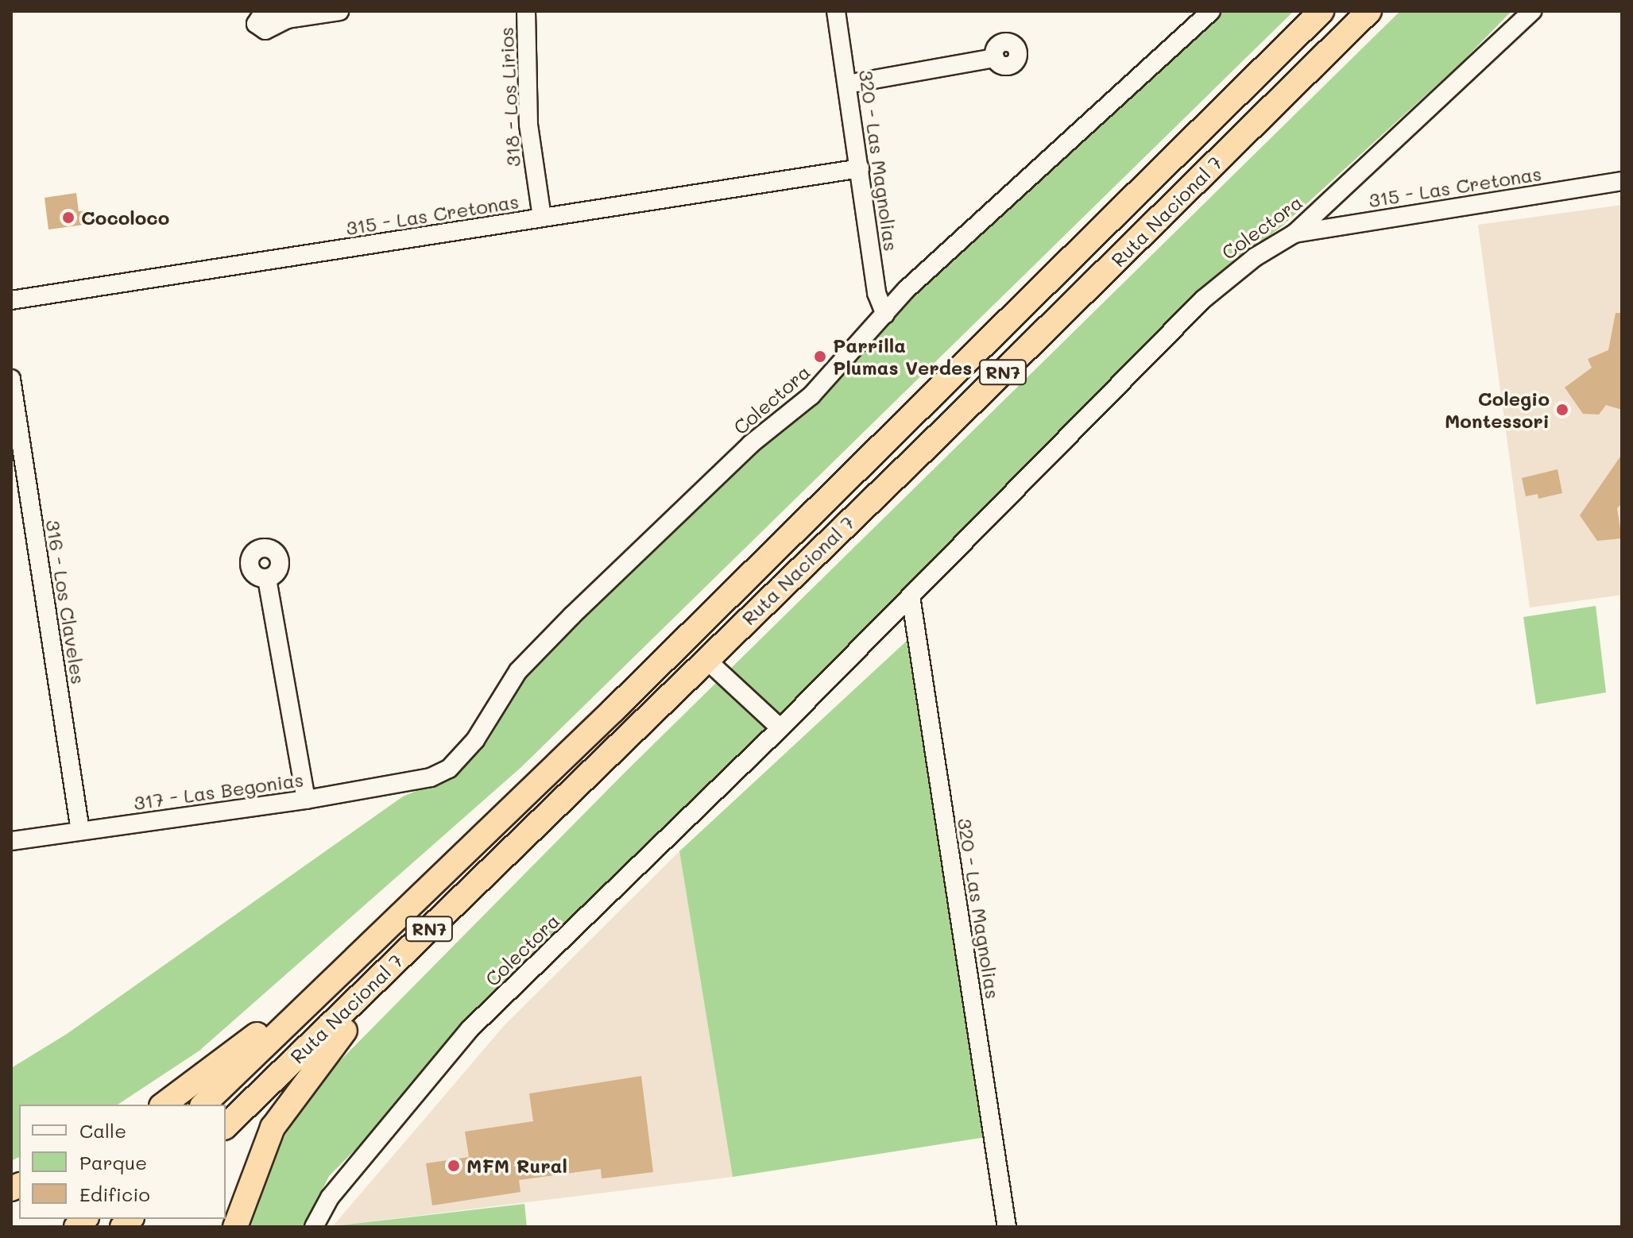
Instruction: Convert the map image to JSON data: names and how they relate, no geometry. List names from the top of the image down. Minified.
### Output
{"streets":{"highway":["Ruta Nacional 7","RN7"],"street":["318 - Los Lirios","320 - Las Magnolias","315 - Las Cretonas","Colectora","316 - Los Claveles","317 - Las Begonias"]},"crossings":[["318 - Los Lirios","315 - Las Cretonas"],["320 - Las Magnolias","315 - Las Cretonas"],["320 - Las Magnolias","Colectora"],["315 - Las Cretonas","Colectora"],["Colectora","317 - Las Begonias"],["316 - Los Claveles","317 - Las Begonias"]],"places":["Cocoloco","Parrilla Plumas Verdes","Colegio Montessori","MFM Rural"],"legend":["Calle","Parque","Edificio"]}
